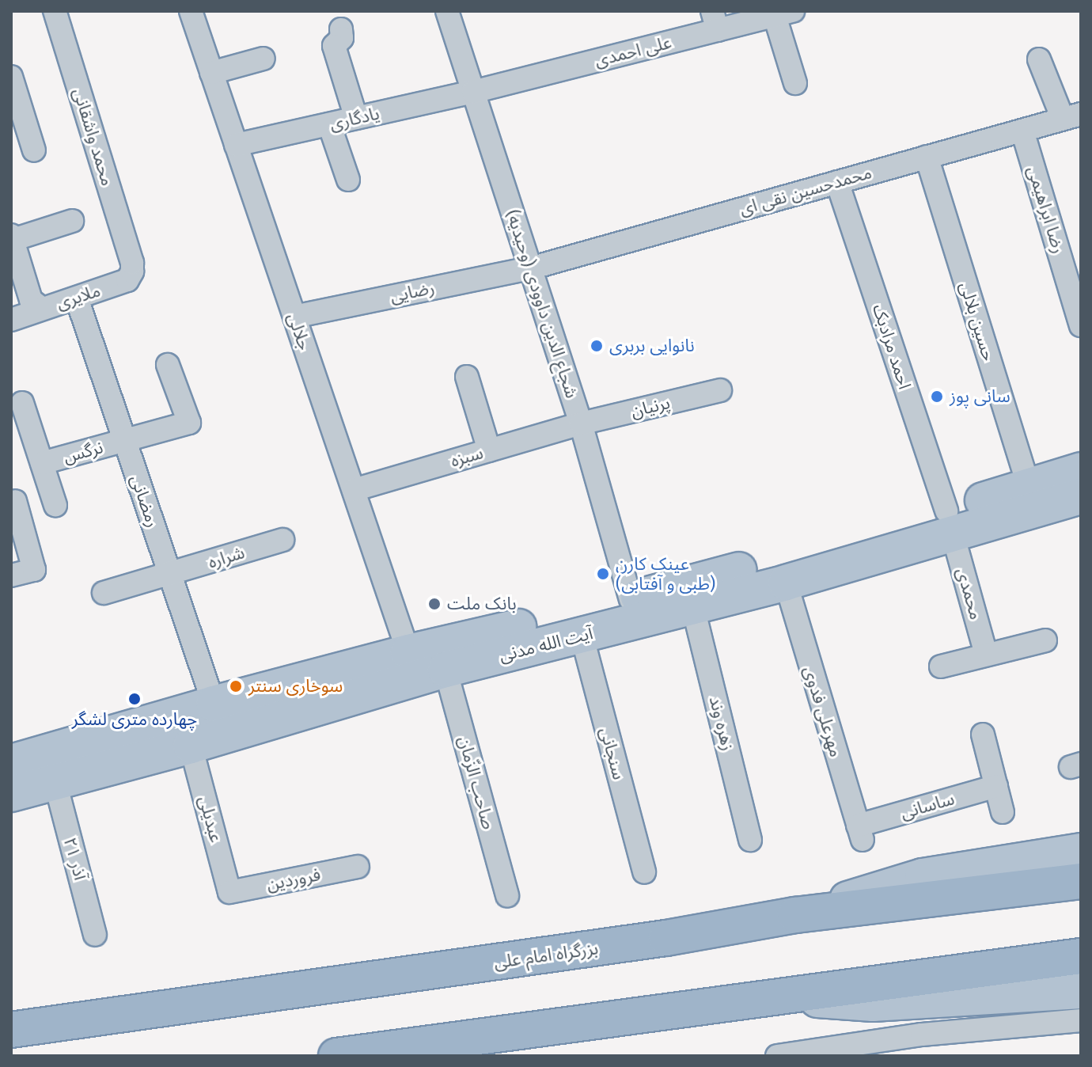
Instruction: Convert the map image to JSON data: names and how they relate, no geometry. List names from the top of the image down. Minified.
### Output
{"streets":{"highway":["بزرگراه امام علی"],"main road":["آیت الله مدنی"],"street":["علی احمدی","یادگاری","محمد واشقانی","محمدحسین نقی ای","رضا ابراهیمی","رضایی","ملایری","شجاع الدین داوودی (وحیدیه)","حسین بلالی","جلالی","احمد مرادبک","پرنیان","نرگس","سبزه","رمضانی","شراره","محمدی","مهرعلی فدوی","زهره وند","سنجانی","صاحب الزّمان","ساسانی","عبدیلی","آذر ۲۱","فروردین"]},"crossings":[["علی احمدی","یادگاری"],["علی احمدی","شجاع الدین داوودی (وحیدیه)"],["یادگاری","شجاع الدین داوودی (وحیدیه)"],["یادگاری","جلالی"],["محمد واشقانی","ملایری"],["محمدحسین نقی ای","رضا ابراهیمی"],["محمدحسین نقی ای","رضایی"],["محمدحسین نقی ای","شجاع الدین داوودی (وحیدیه)"],["محمدحسین نقی ای","حسین بلالی"],["محمدحسین نقی ای","احمد مرادبک"],["رضایی","شجاع الدین داوودی (وحیدیه)"],["رضایی","جلالی"],["ملایری","رمضانی"],["شجاع الدین داوودی (وحیدیه)","پرنیان"],["شجاع الدین داوودی (وحیدیه)","سبزه"],["شجاع الدین داوودی (وحیدیه)","آیت الله مدنی"],["حسین بلالی","آیت الله مدنی"],["جلالی","سبزه"],["جلالی","آیت الله مدنی"],["احمد مرادبک","محمدی"],["احمد مرادبک","آیت الله مدنی"],["پرنیان","سبزه"],["نرگس","رمضانی"],["رمضانی","شراره"],["رمضانی","آیت الله مدنی"],["محمدی","آیت الله مدنی"],["آیت الله مدنی","مهرعلی فدوی"],["آیت الله مدنی","زهره وند"],["آیت الله مدنی","سنجانی"],["آیت الله مدنی","صاحب الزّمان"],["آیت الله مدنی","عبدیلی"],["آیت الله مدنی","آذر ۲۱"],["مهرعلی فدوی","ساسانی"],["عبدیلی","فروردین"]],"places":["نانوایی بربری","سانی پوز","عینک کارن (طبی و آفتابی)","بانک ملت","سوخاری سنتر","چهارده متری لشگر"]}
